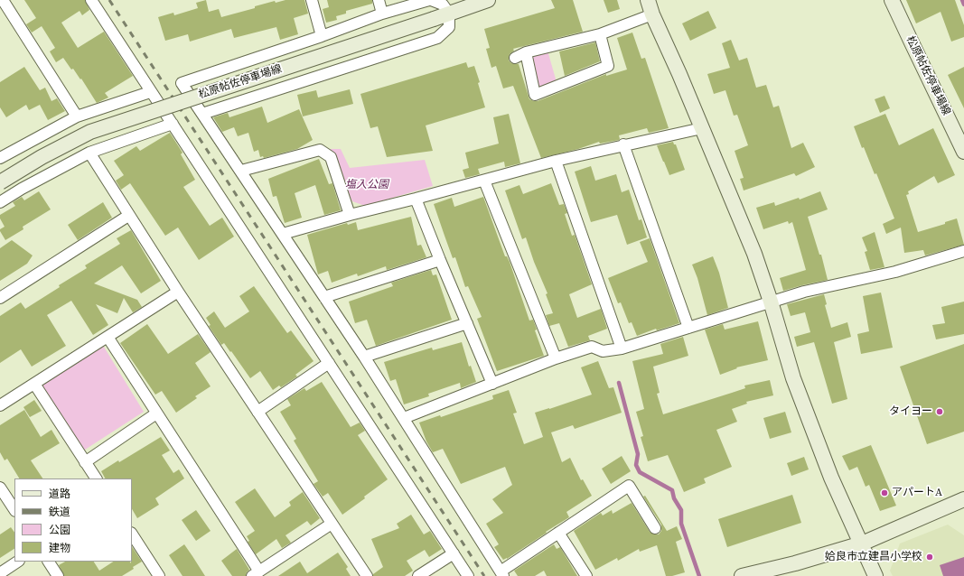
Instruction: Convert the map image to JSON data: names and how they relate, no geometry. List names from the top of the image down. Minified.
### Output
{"streets":{"street":["松原帖佐停車場線"]},"parks":["塩入公園"],"places":["タイヨー","アパートA","姶良市立建昌小学校"],"legend":["道路","鉄道","公園","建物"]}
